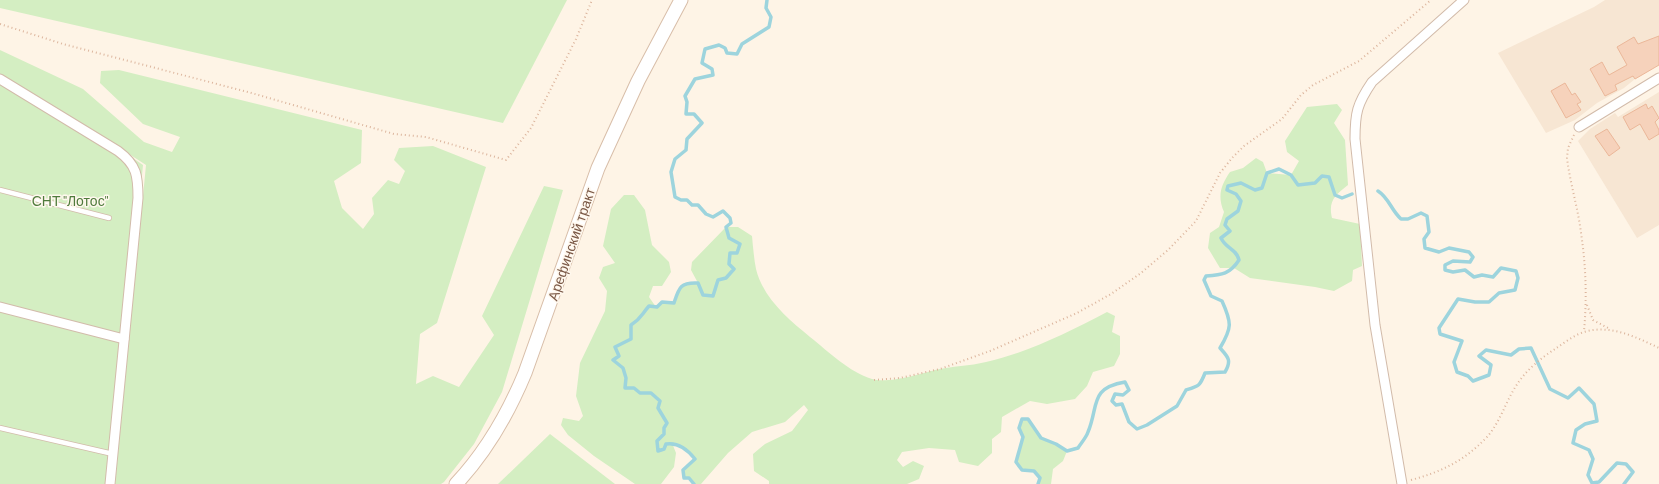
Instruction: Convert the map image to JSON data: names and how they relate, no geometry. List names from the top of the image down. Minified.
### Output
{"streets":{"street":["Арефинский тракт"]},"parks":["СНТ \"Лотос\""]}
